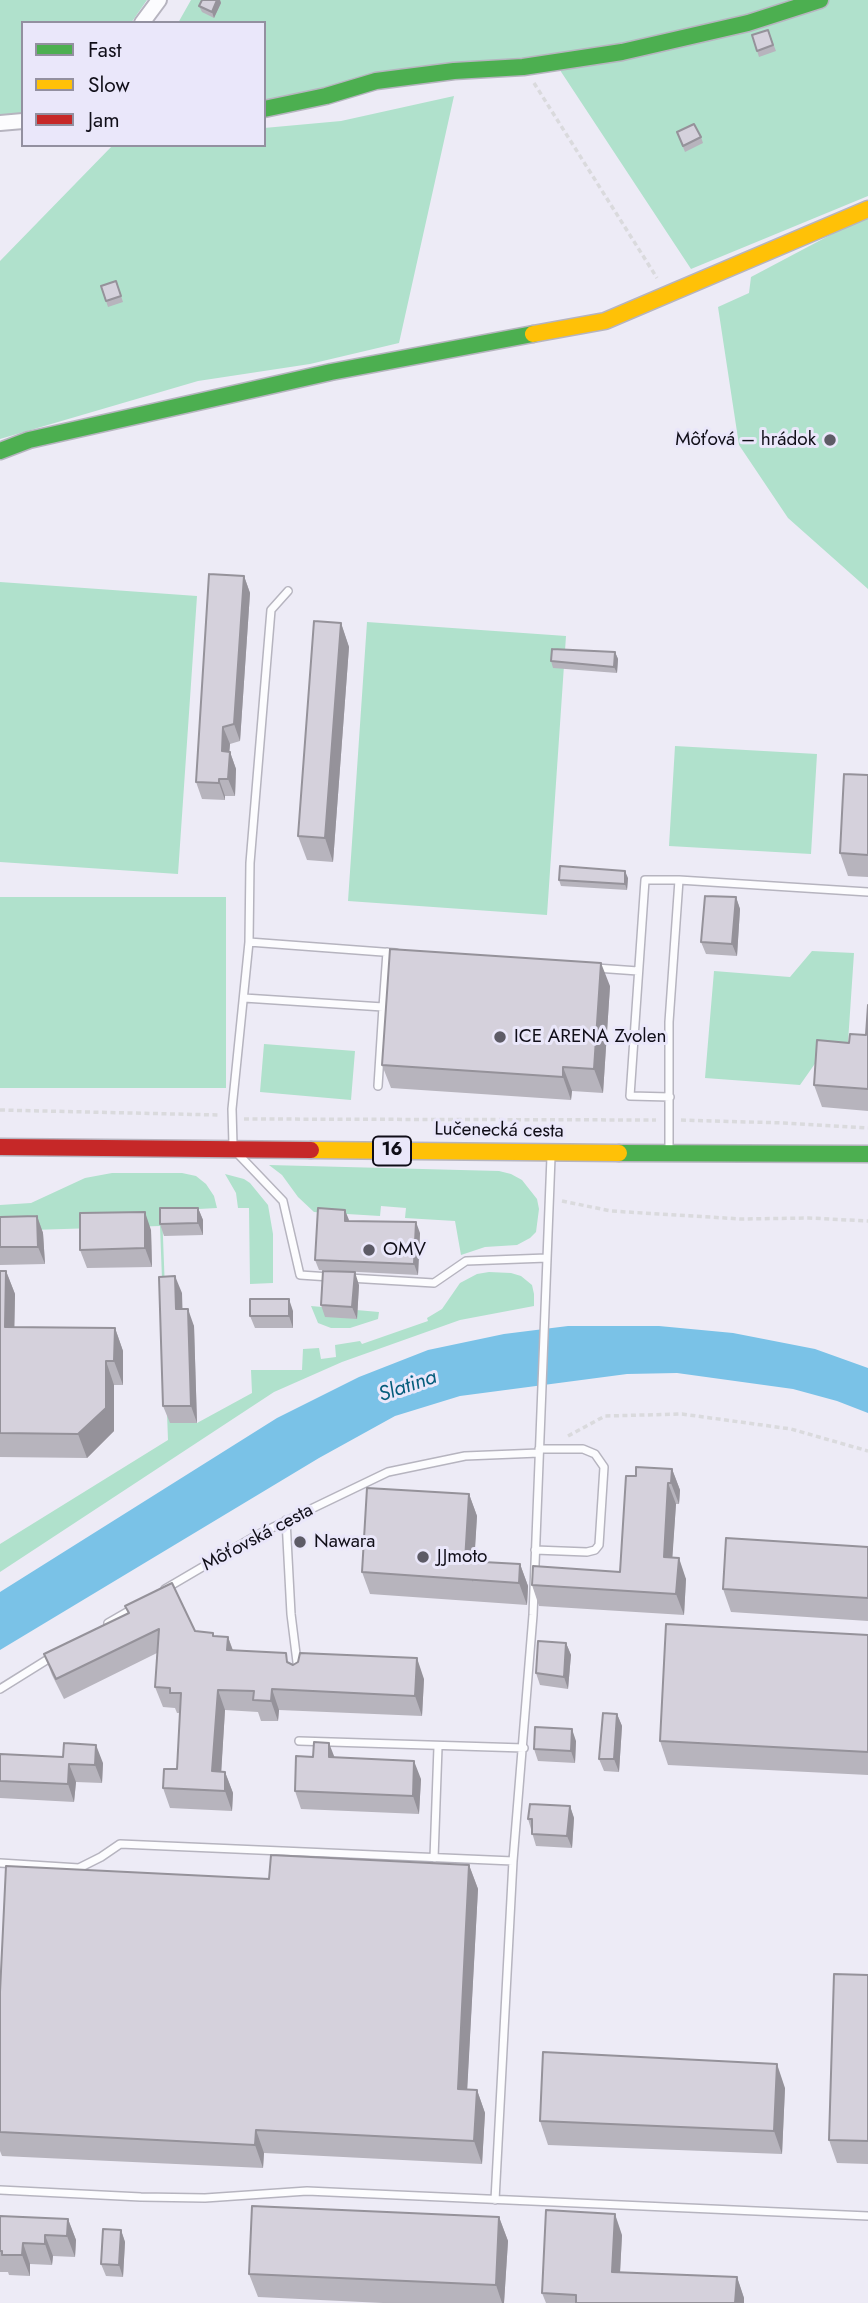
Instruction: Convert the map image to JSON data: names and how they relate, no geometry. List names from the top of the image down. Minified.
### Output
{"streets":{"street":["Lučenecká cesta","16"],"lane":["Môťovská cesta"]},"water":["Slatina"],"places":["Môťová – hrádok","ICE ARENA Zvolen","OMV","Nawara","JJmoto"],"legend":["Fast","Slow","Jam"]}
